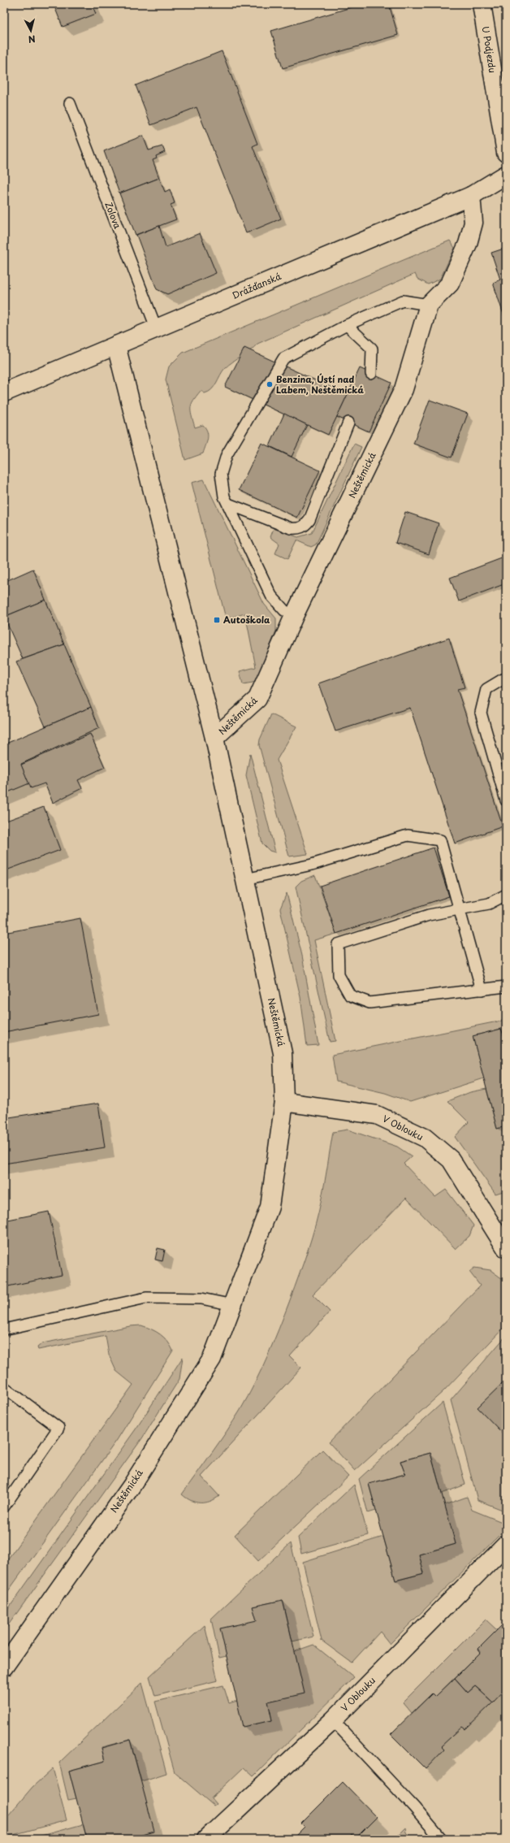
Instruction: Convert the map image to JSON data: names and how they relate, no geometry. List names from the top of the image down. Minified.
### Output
{"streets":{"street":["U Podjezdu","Drážďanská","Neštěmická","V Oblouku"],"lane":["Zolova"]},"crossings":[["Zolova","Drážďanská"],["Drážďanská","Neštěmická"],["Neštěmická","V Oblouku"]],"places":{"other":["Benzina, Ústí nad Labem, Neštěmická"],"transit":["Autoškola"]},"north":"bottom"}
